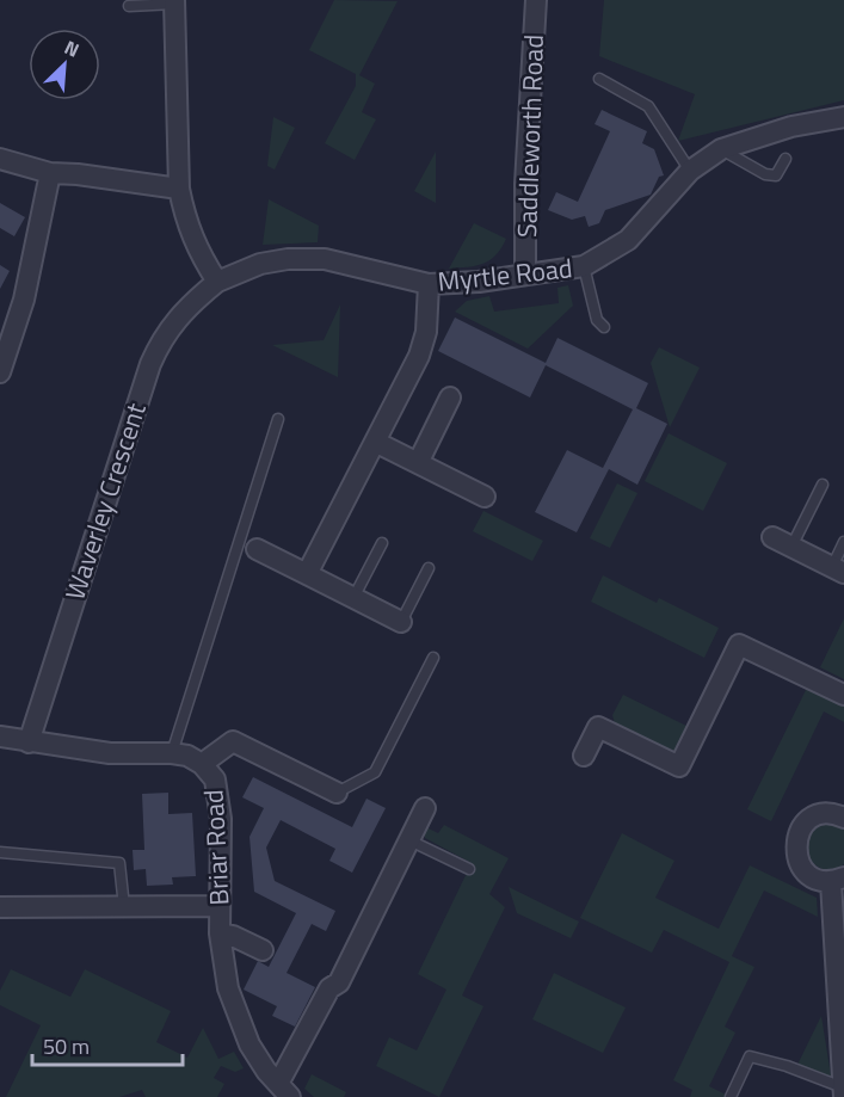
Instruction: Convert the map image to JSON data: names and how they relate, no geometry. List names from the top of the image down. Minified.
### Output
{"streets":{"street":["Saddleworth Road","Myrtle Road","Waverley Crescent","Briar Road"]},"crossings":[["Saddleworth Road","Myrtle Road"],["Myrtle Road","Waverley Crescent"],["Waverley Crescent","Briar Road"]],"scale_bar":"50 m","north":"top right"}
